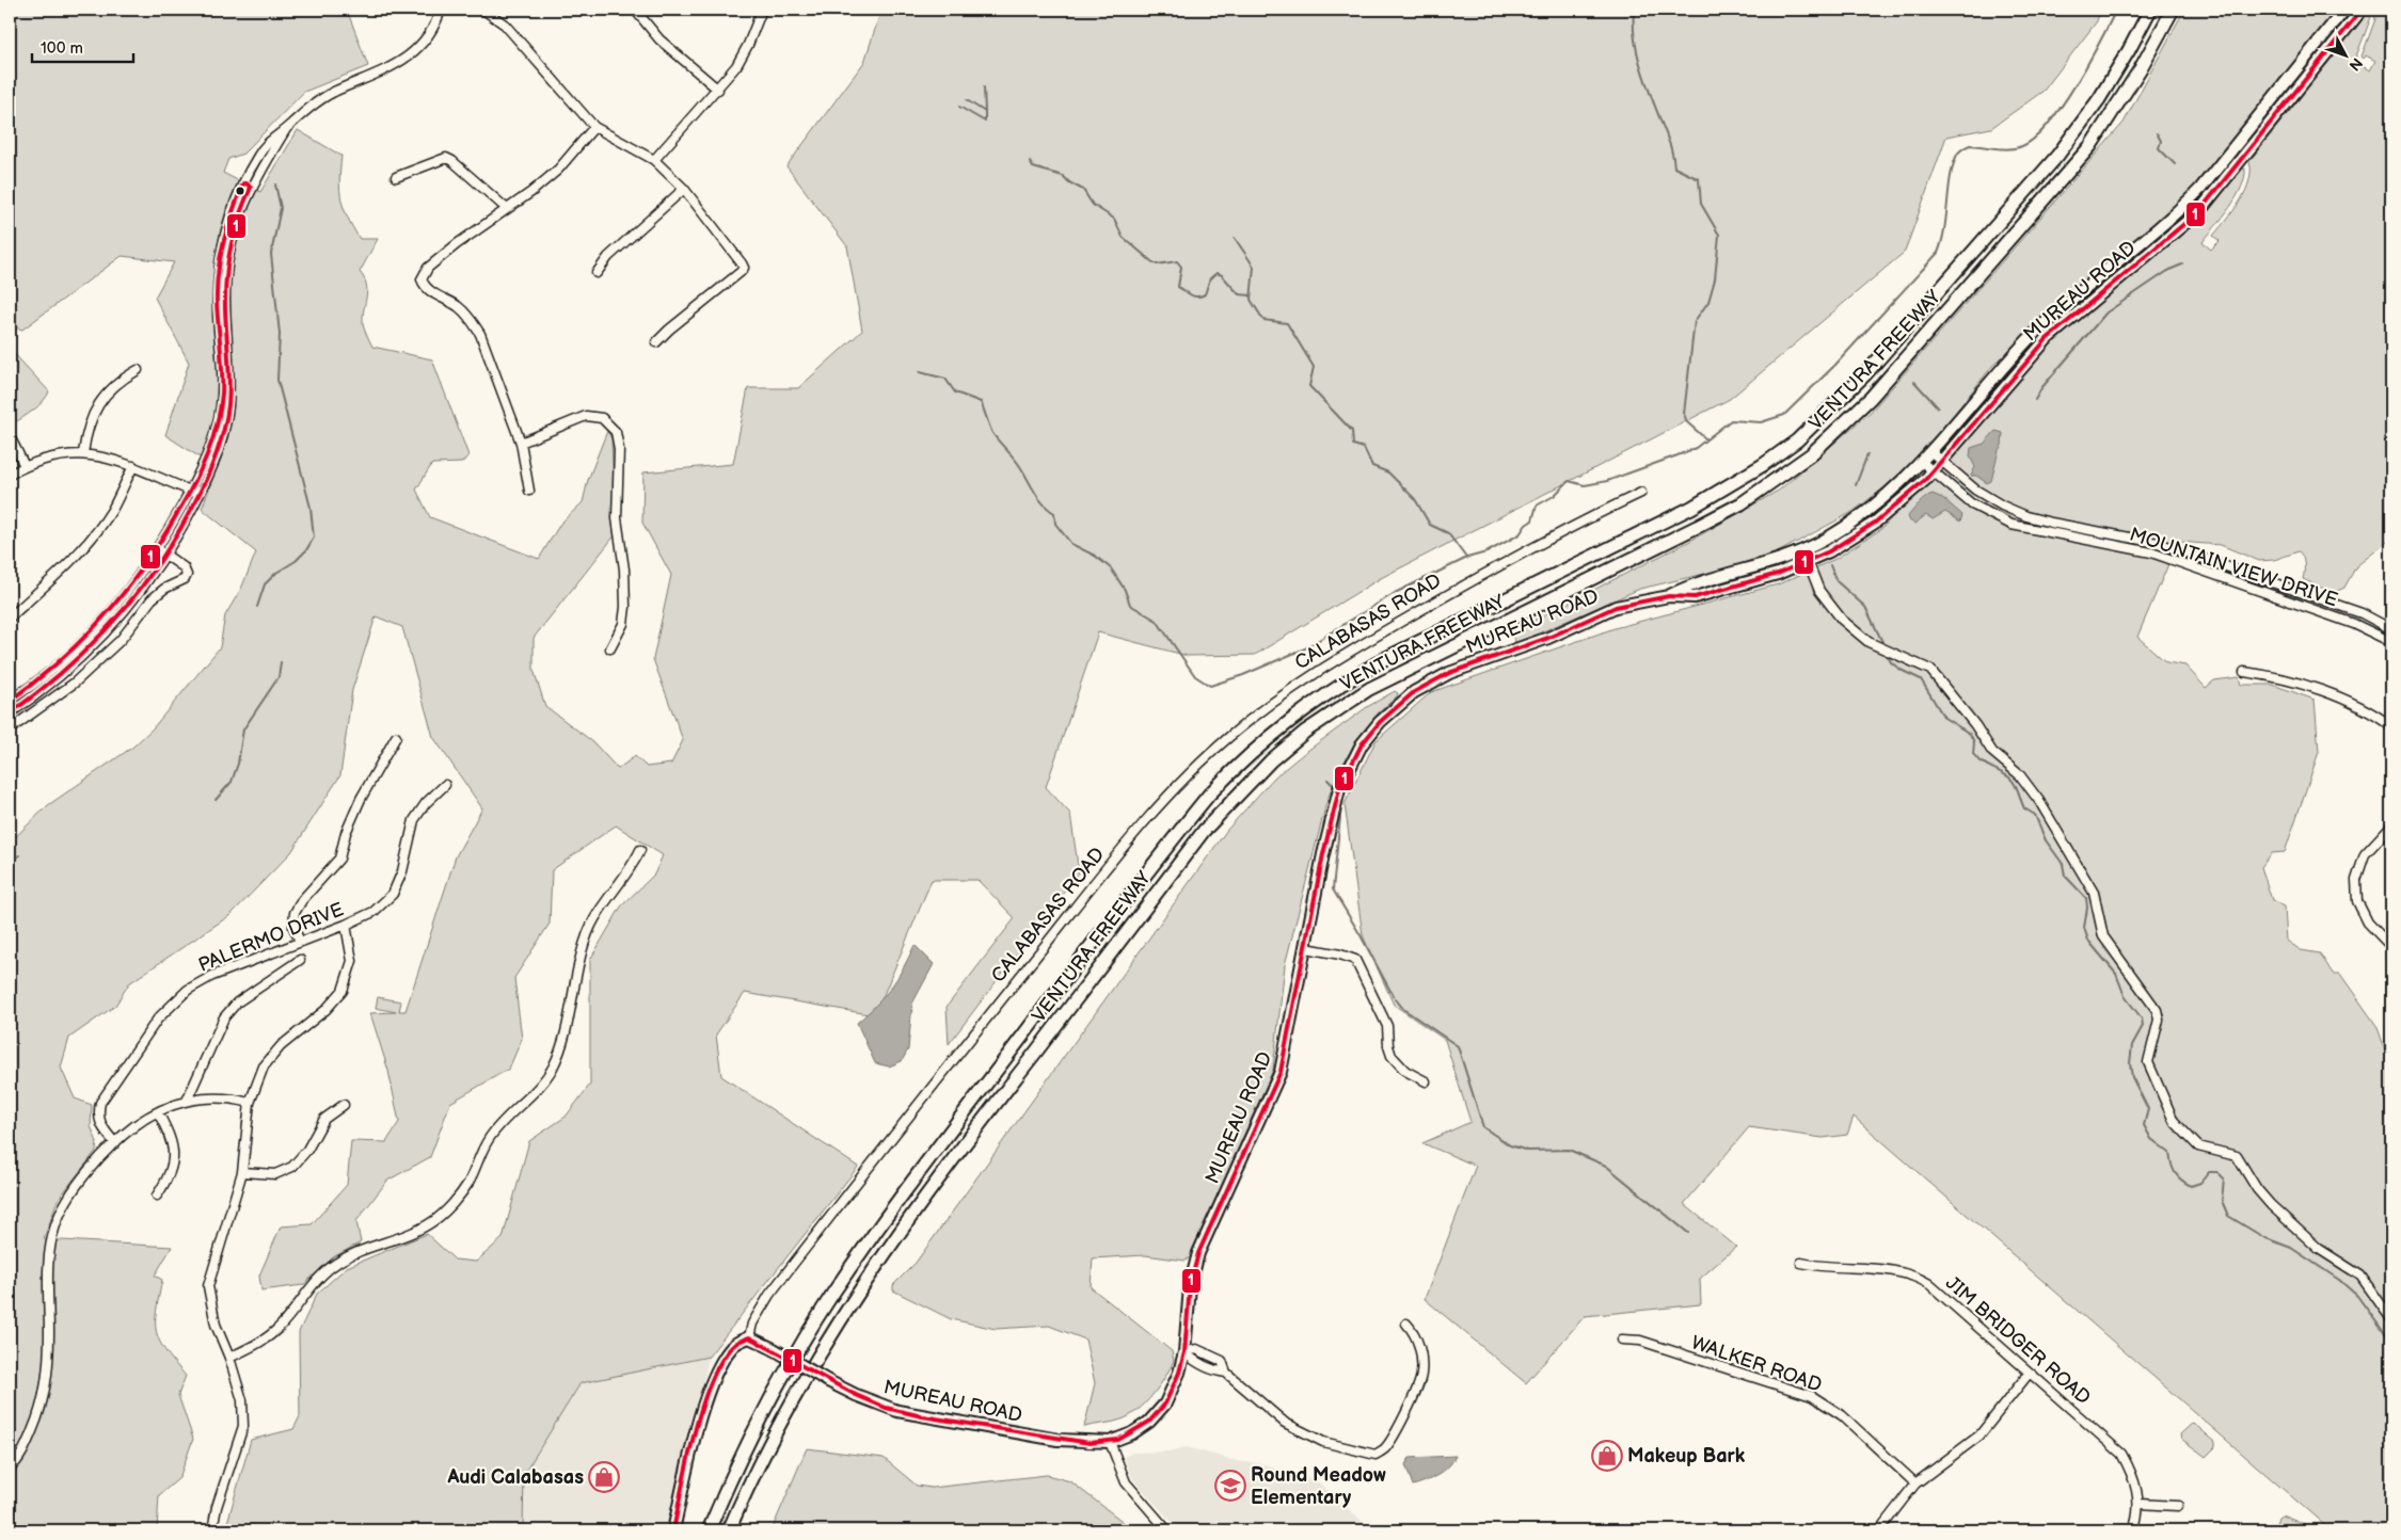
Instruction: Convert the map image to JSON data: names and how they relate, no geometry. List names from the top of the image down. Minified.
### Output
{"streets":{"highway":["VENTURA FREEWAY"],"main road":["MUREAU ROAD"],"street":["MOUNTAIN VIEW DRIVE","CALABASAS ROAD","PALERMO DRIVE","JIM BRIDGER ROAD","WALKER ROAD"]},"crossings":[["MUREAU ROAD","MOUNTAIN VIEW DRIVE"],["MUREAU ROAD","CALABASAS ROAD"]],"places":{"shop":["Makeup Bark","Audi Calabasas"],"school or university":["Round Meadow Elementary"]},"lines":["transit line 1"],"scale_bar":"100 m","north":"bottom right"}
